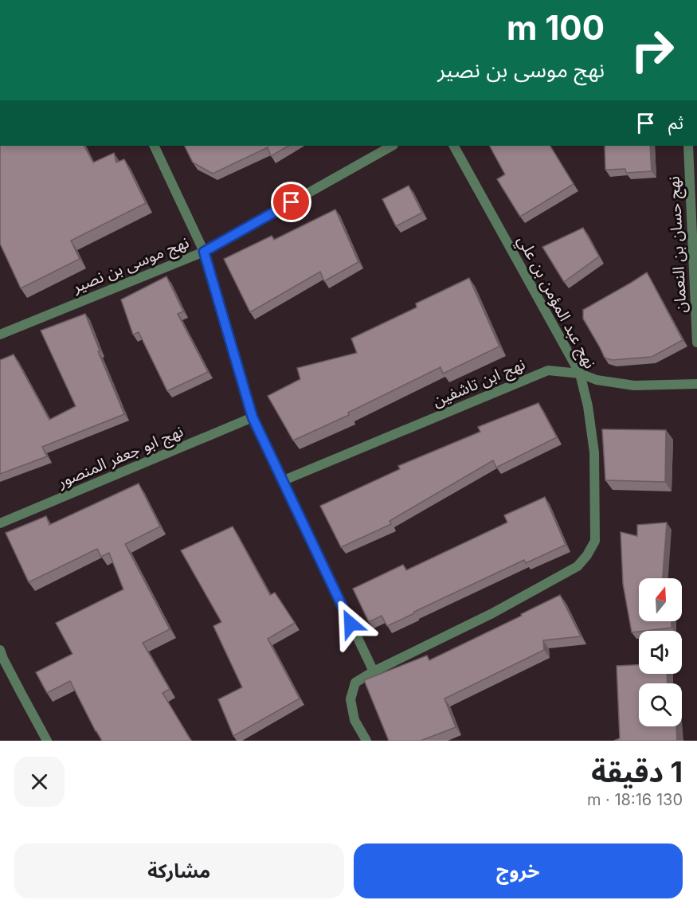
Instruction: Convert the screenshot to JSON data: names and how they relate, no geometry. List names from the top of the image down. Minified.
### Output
{"streets":{"street":["نهج حسان بن النعمان","نهج موسى بن نصير","نهج عبد المؤمن بن علي","نهج ابن تاشفين","نهج ابو جعفر المنصور"]},"crossings":[["نهج عبد المؤمن بن علي","نهج ابن تاشفين"]],"north":"top","page":{"turn":["100 m","نهج موسى بن نصير"],"then":"ثم","heading":["1 دقيقة","130 m · 18:16"],"buttons":["خروج","مشاركة"]}}
